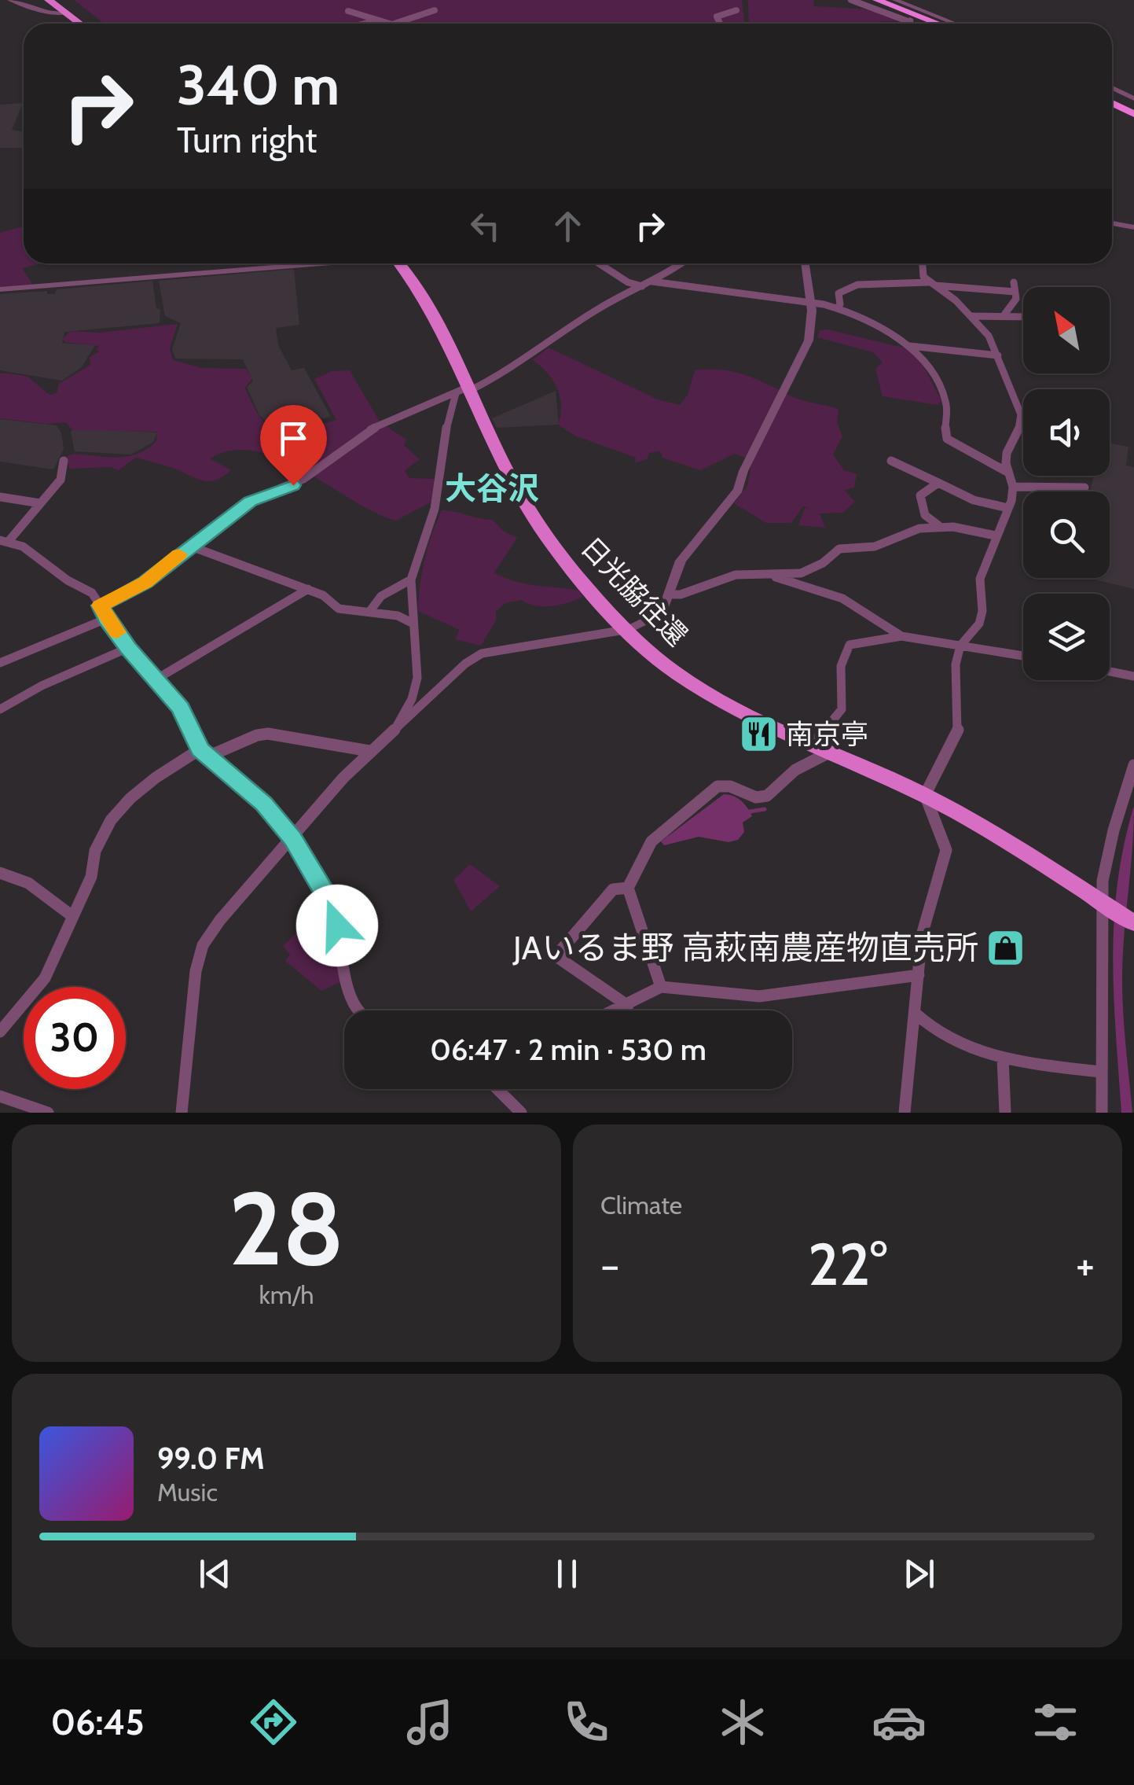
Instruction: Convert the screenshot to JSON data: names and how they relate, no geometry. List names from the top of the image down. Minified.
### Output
{"streets":{"highway":["日光脇往還"]},"districts":["大谷沢"],"places":{"restaurant":["南京亭"],"shop":["JAいるま野 高萩南農産物直売所"]},"north":"top left","page":{"turn":["340 m","Turn right"],"limit":"30","trip":"06:47 · 2 min · 530 m","tile":[["28","km/h"],"Climate"],"heat":["−","22°","+"],"song":["99.0 FM","Music"],"tabs":"06:45"}}
